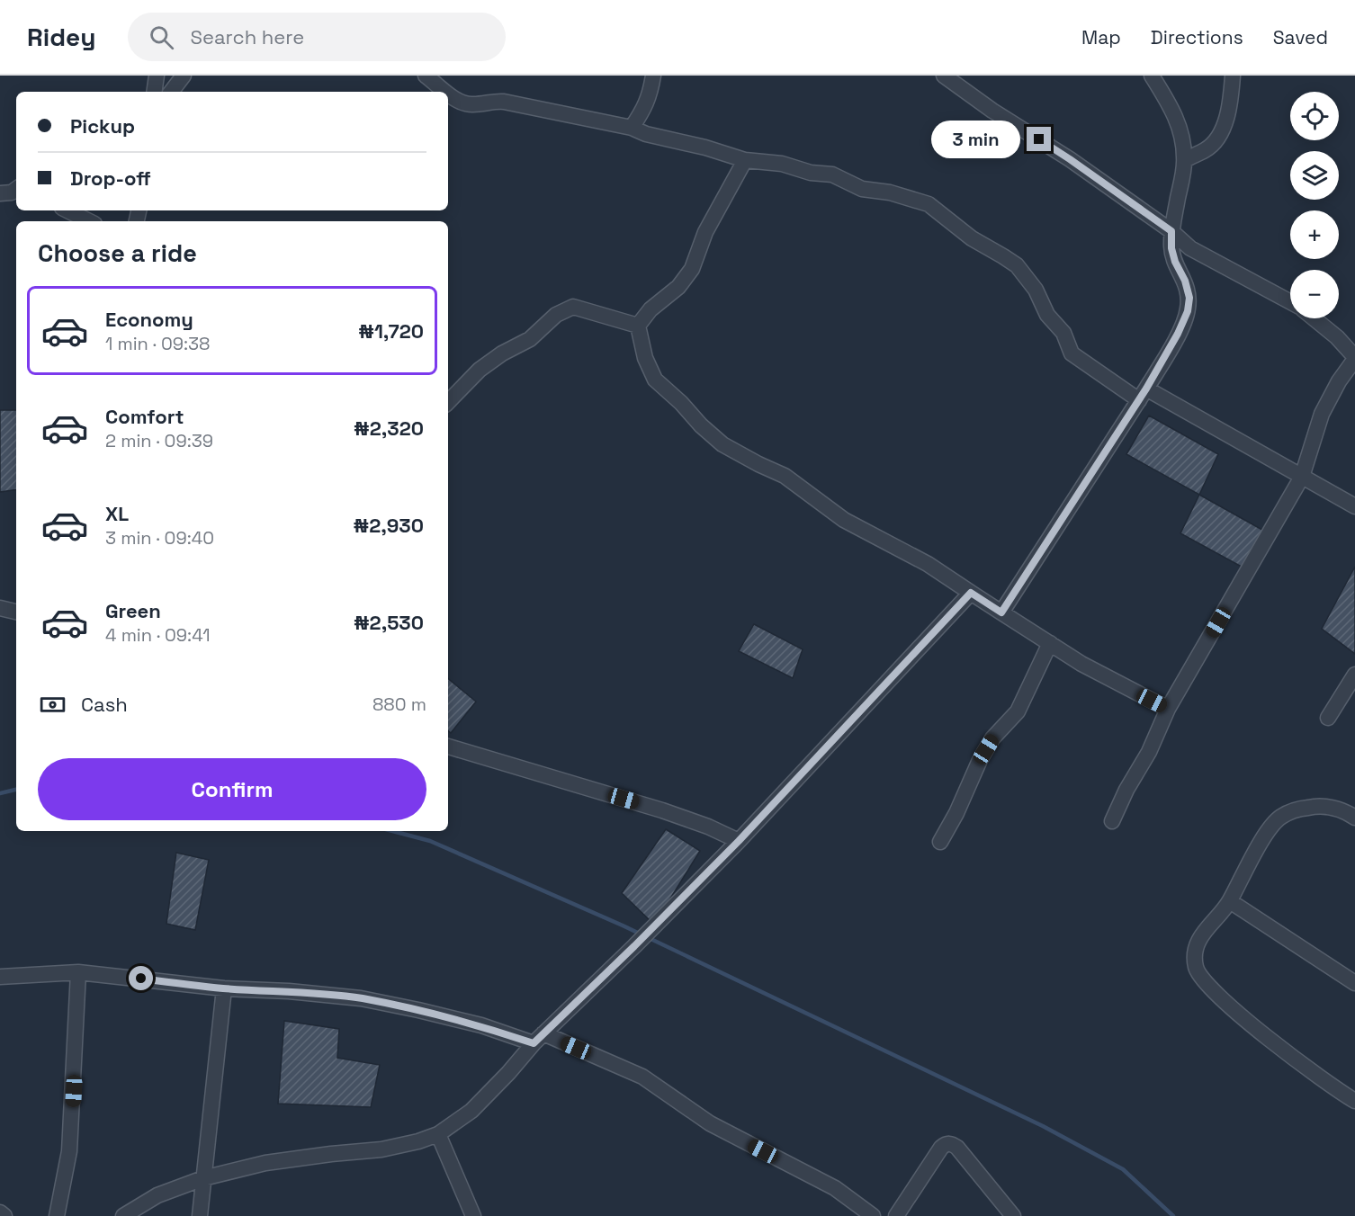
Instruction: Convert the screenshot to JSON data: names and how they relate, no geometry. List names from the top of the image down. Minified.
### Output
{"page":{"header":"Ridey","search":"Search here","nav":["Map","Directions","Saved"],"map_buttons":["+","−"],"banner":["Pickup","Drop-off"],"bubble":"3 min","heading":"Choose a ride","list":[{"name":"Economy","note":"1 min · 09:38","value":"₦1,720"},{"name":"Comfort","note":"2 min · 09:39","value":"₦2,320"},{"name":"XL","note":"3 min · 09:40","value":"₦2,930"},{"name":"Green","note":"4 min · 09:41","value":"₦2,530"}],"pay":["Cash","880 m"],"buttons":"Confirm"}}
